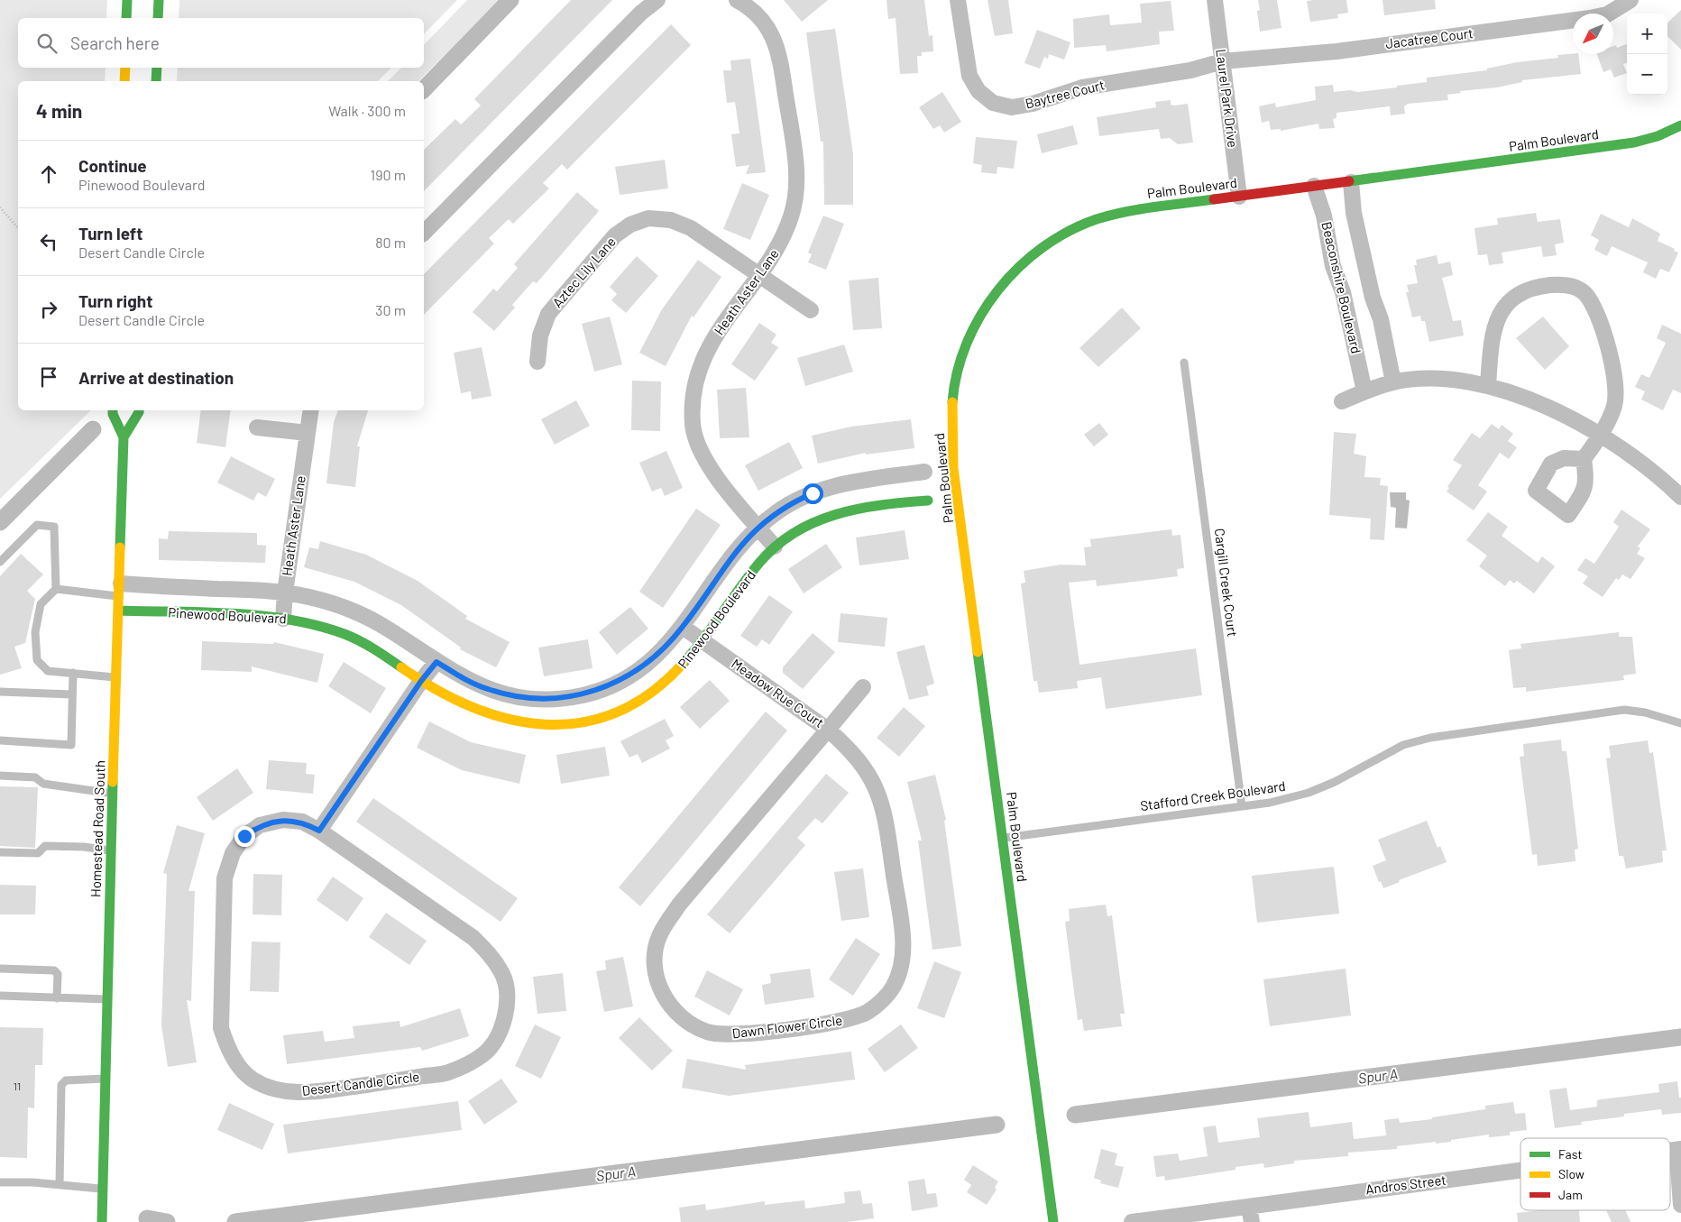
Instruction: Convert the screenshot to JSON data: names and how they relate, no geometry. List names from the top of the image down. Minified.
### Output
{"streets":{"street":["Jacatree Court","Baytree Court","Laurel Park Drive","Palm Boulevard","Aztec Lily Lane","Beaconshire Boulevard","Heath Aster Lane","Pinewood Boulevard","Meadow Rue Court","Homestead Road South","Dawn Flower Circle","Desert Candle Circle","Andros Street"],"lane":["Cargill Creek Court","Stafford Creek Boulevard"]},"crossings":[["Jacatree Court","Baytree Court"],["Jacatree Court","Laurel Park Drive"],["Baytree Court","Laurel Park Drive"],["Laurel Park Drive","Palm Boulevard"],["Palm Boulevard","Beaconshire Boulevard"],["Palm Boulevard","Stafford Creek Boulevard"],["Aztec Lily Lane","Heath Aster Lane"],["Heath Aster Lane","Pinewood Boulevard"],["Cargill Creek Court","Stafford Creek Boulevard"],["Pinewood Boulevard","Meadow Rue Court"],["Pinewood Boulevard","Homestead Road South"],["Meadow Rue Court","Dawn Flower Circle"]],"water":["Spur A"],"house_numbers":["11"],"legend":["Fast","Slow","Jam"],"north":"bottom left","page":{"map_buttons":["+","−"],"search":"Search here","heading":["4 min","Walk · 300 m"],"list":[["Continue","Pinewood Boulevard","190 m"],["Turn left","Desert Candle Circle","80 m"],["Turn right","Desert Candle Circle","30 m"],"Arrive at destination"]}}
